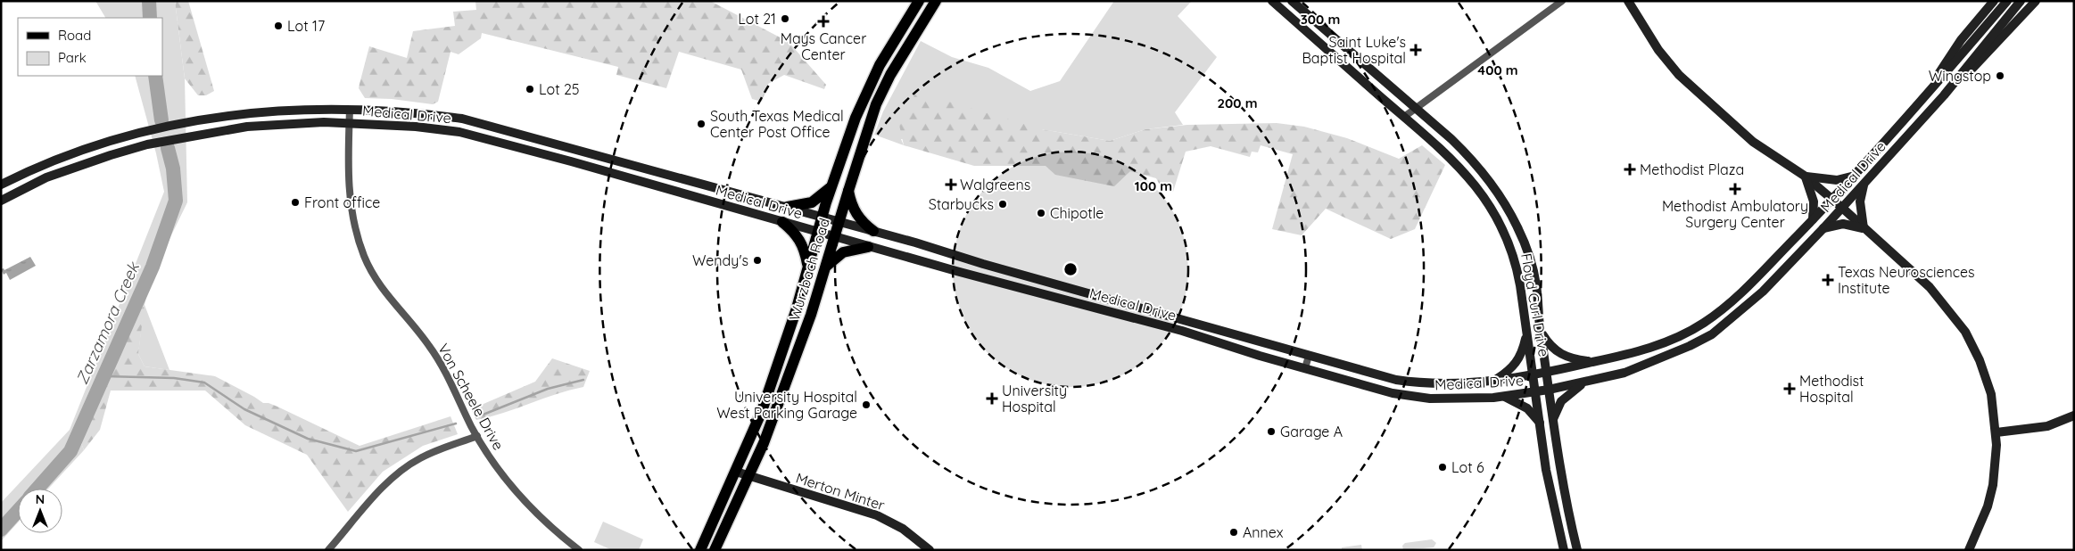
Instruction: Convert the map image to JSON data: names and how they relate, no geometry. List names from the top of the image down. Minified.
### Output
{"streets":{"main road":["Wurzbach Road"],"street":["Medical Drive","Floyd Curl Drive","Von Scheele Drive","Merton Minter"]},"crossings":[["Medical Drive","Wurzbach Road"],["Medical Drive","Floyd Curl Drive"],["Medical Drive","Von Scheele Drive"],["Wurzbach Road","Merton Minter"]],"water":["Zarzamora Creek"],"places":{"other":["Lot 21","Lot 17","Wingstop","Lot 25","South Texas Medical Center Post Office","Front office","Starbucks","Chipotle","Wendy's","University Hospital West Parking Garage","Garage A","Lot 6","Annex"],"health":["Mays Cancer Center","Saint Luke's Baptist Hospital","Methodist Plaza","Walgreens","Methodist Ambulatory Surgery Center","Texas Neurosciences Institute","Methodist Hospital","University Hospital"]},"legend":["Road","Park"],"north":"top","rings":["300 m","400 m","200 m","100 m"]}
